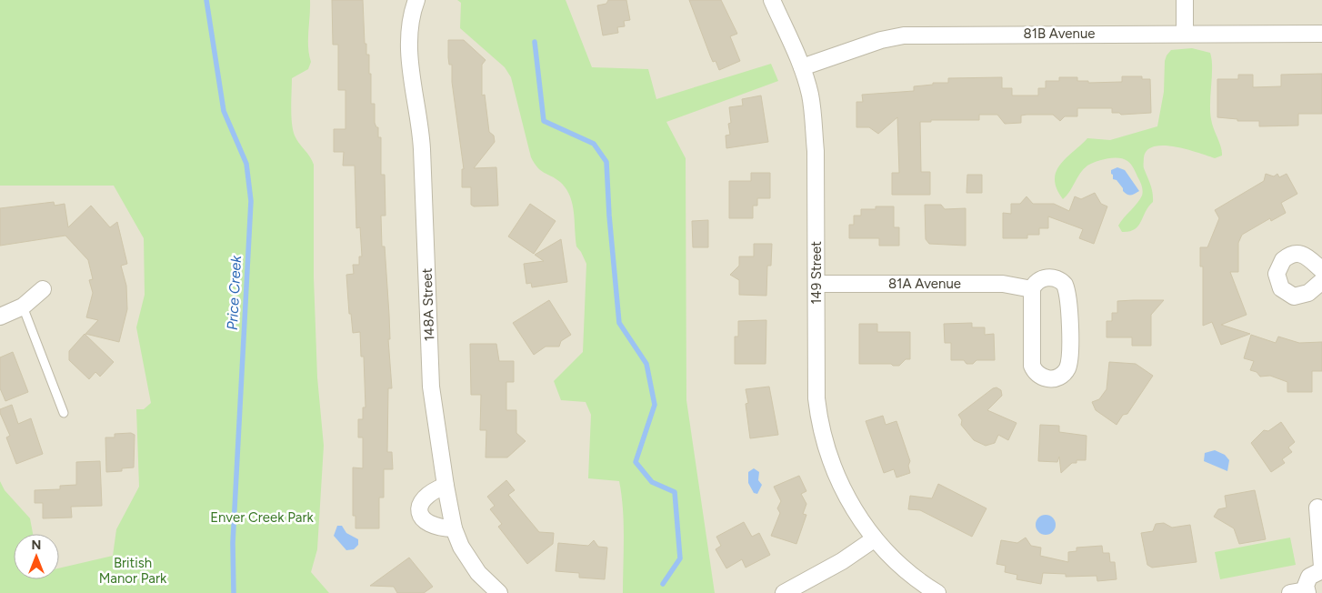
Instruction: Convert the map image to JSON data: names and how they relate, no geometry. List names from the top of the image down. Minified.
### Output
{"streets":{"street":["81B Avenue","149 Street","81A Avenue","148A Street"]},"crossings":[["81B Avenue","149 Street"],["149 Street","81A Avenue"]],"water":["Price Creek"],"parks":["Enver Creek Park","British Manor Park"],"north":"top"}
